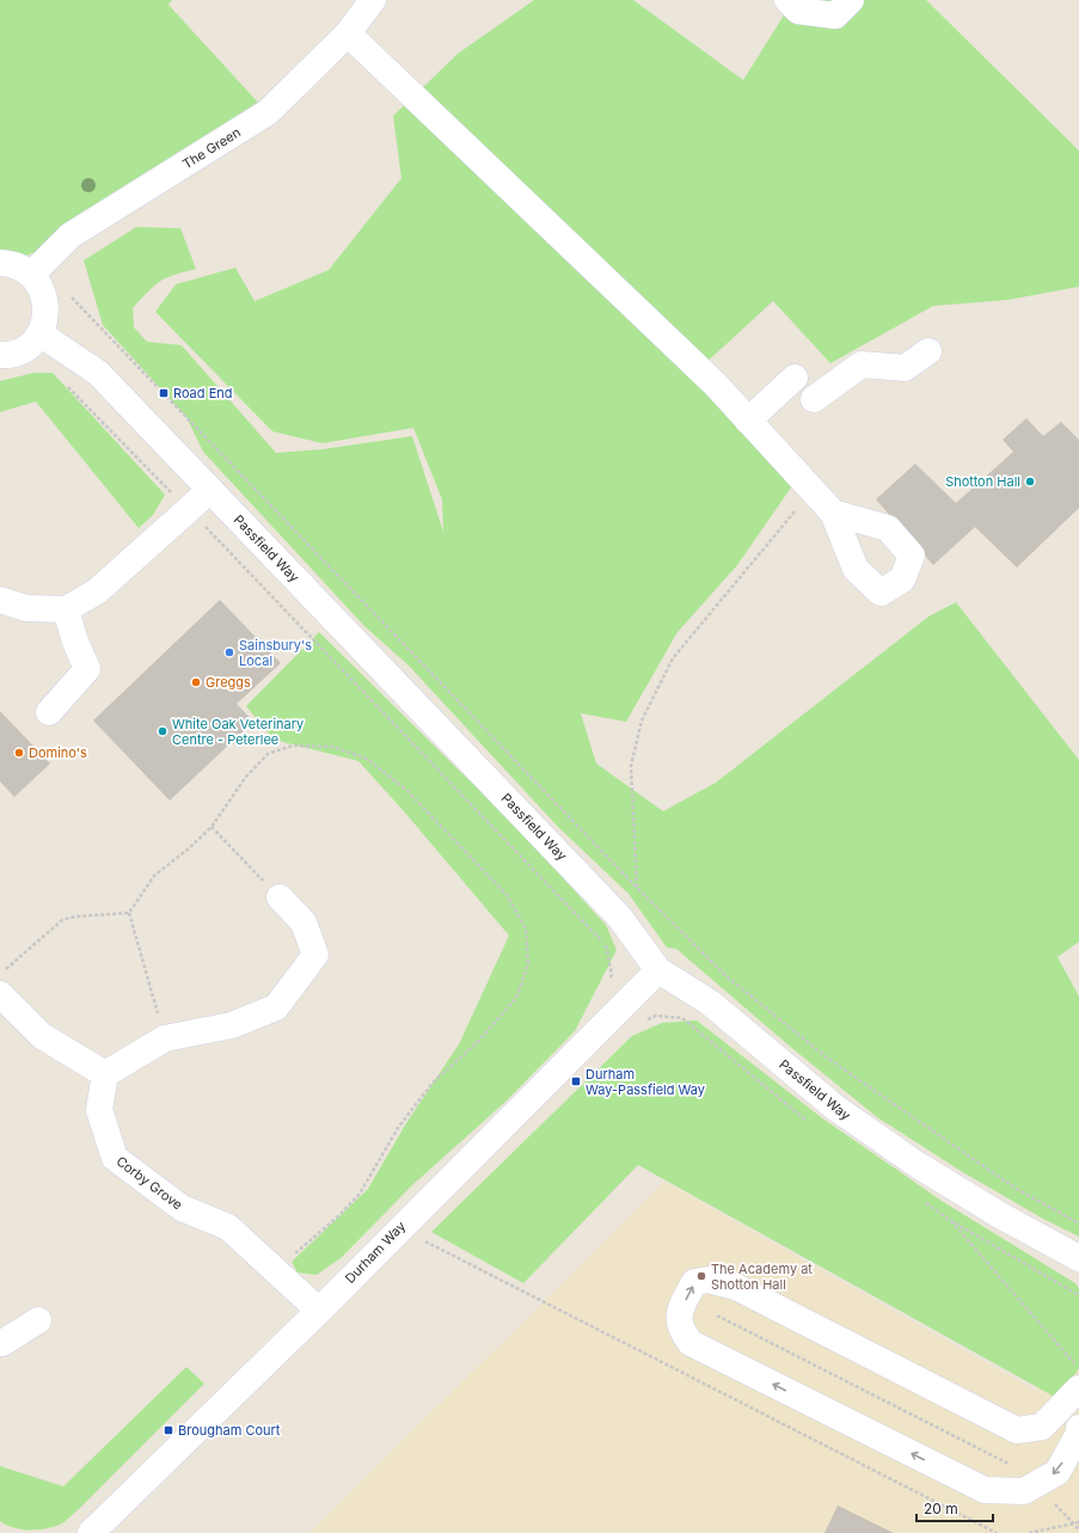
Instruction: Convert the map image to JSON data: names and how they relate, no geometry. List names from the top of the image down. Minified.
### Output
{"streets":{"street":["The Green","Passfield Way","Corby Grove","Durham Way"]},"crossings":[["Passfield Way","Durham Way"],["Corby Grove","Durham Way"]],"places":{"transit":["Road End","Durham Way-Passfield Way","Brougham Court"],"other":["Shotton Hall","Sainsbury's Local","Greggs","White Oak Veterinary Centre - Peterlee","Domino's","The Academy at Shotton Hall"]},"scale_bar":"20 m"}
